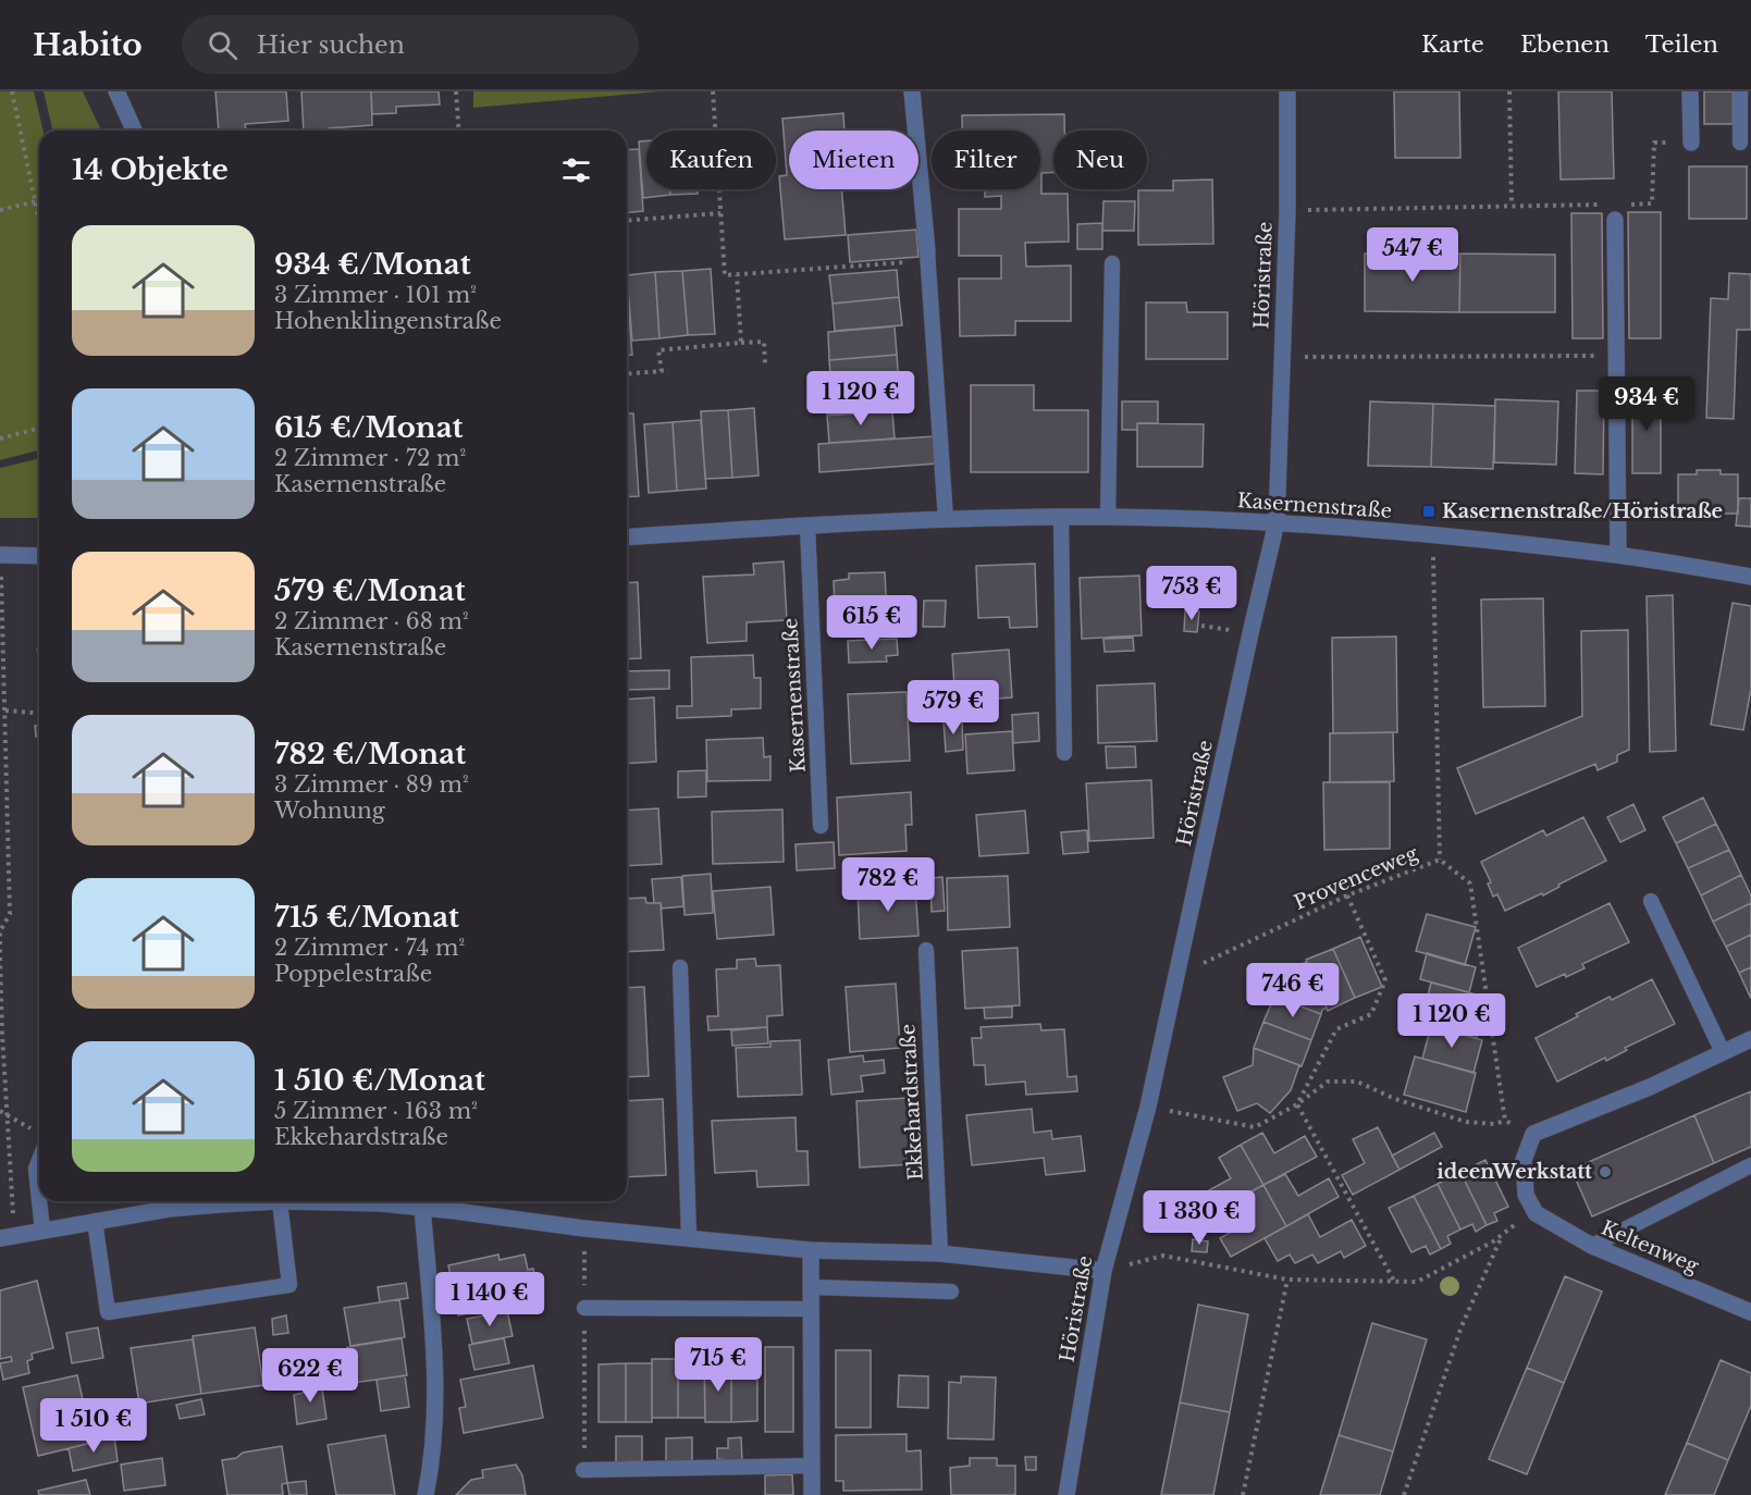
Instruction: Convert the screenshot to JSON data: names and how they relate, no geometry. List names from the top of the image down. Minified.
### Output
{"streets":{"street":["Höristraße","Kasernenstraße","Keltenweg"],"lane":["Ekkehardstraße"],"path":["Provenceweg"]},"crossings":[["Höristraße","Kasernenstraße"],["Höristraße","Provenceweg"]],"places":{"transit":["Kasernenstraße/Höristraße"],"other":["ideenWerkstatt"]},"page":{"header":"Habito","search":"Hier suchen","nav":["Karte","Ebenen","Teilen"],"chip":["Kaufen","Mieten","Filter","Neu"],"heading":"14 Objekte","list":[{"name":"934 €/Monat","note":"3 Zimmer · 101 m² · Hohenklingenstraße"},{"name":"615 €/Monat","note":"2 Zimmer · 72 m² · Kasernenstraße"},{"name":"579 €/Monat","note":"2 Zimmer · 68 m² · Kasernenstraße"},{"name":"782 €/Monat","note":"3 Zimmer · 89 m² · Wohnung"},{"name":"715 €/Monat","note":"2 Zimmer · 74 m² · Poppelestraße"},{"name":"1 510 €/Monat","note":"5 Zimmer · 163 m² · Ekkehardstraße"}],"price":["547 €","1 120 €","934 €","753 €","615 €","579 €","782 €","746 €","1 120 €","1 330 €","1 140 €","715 €","622 €","1 510 €"]}}
